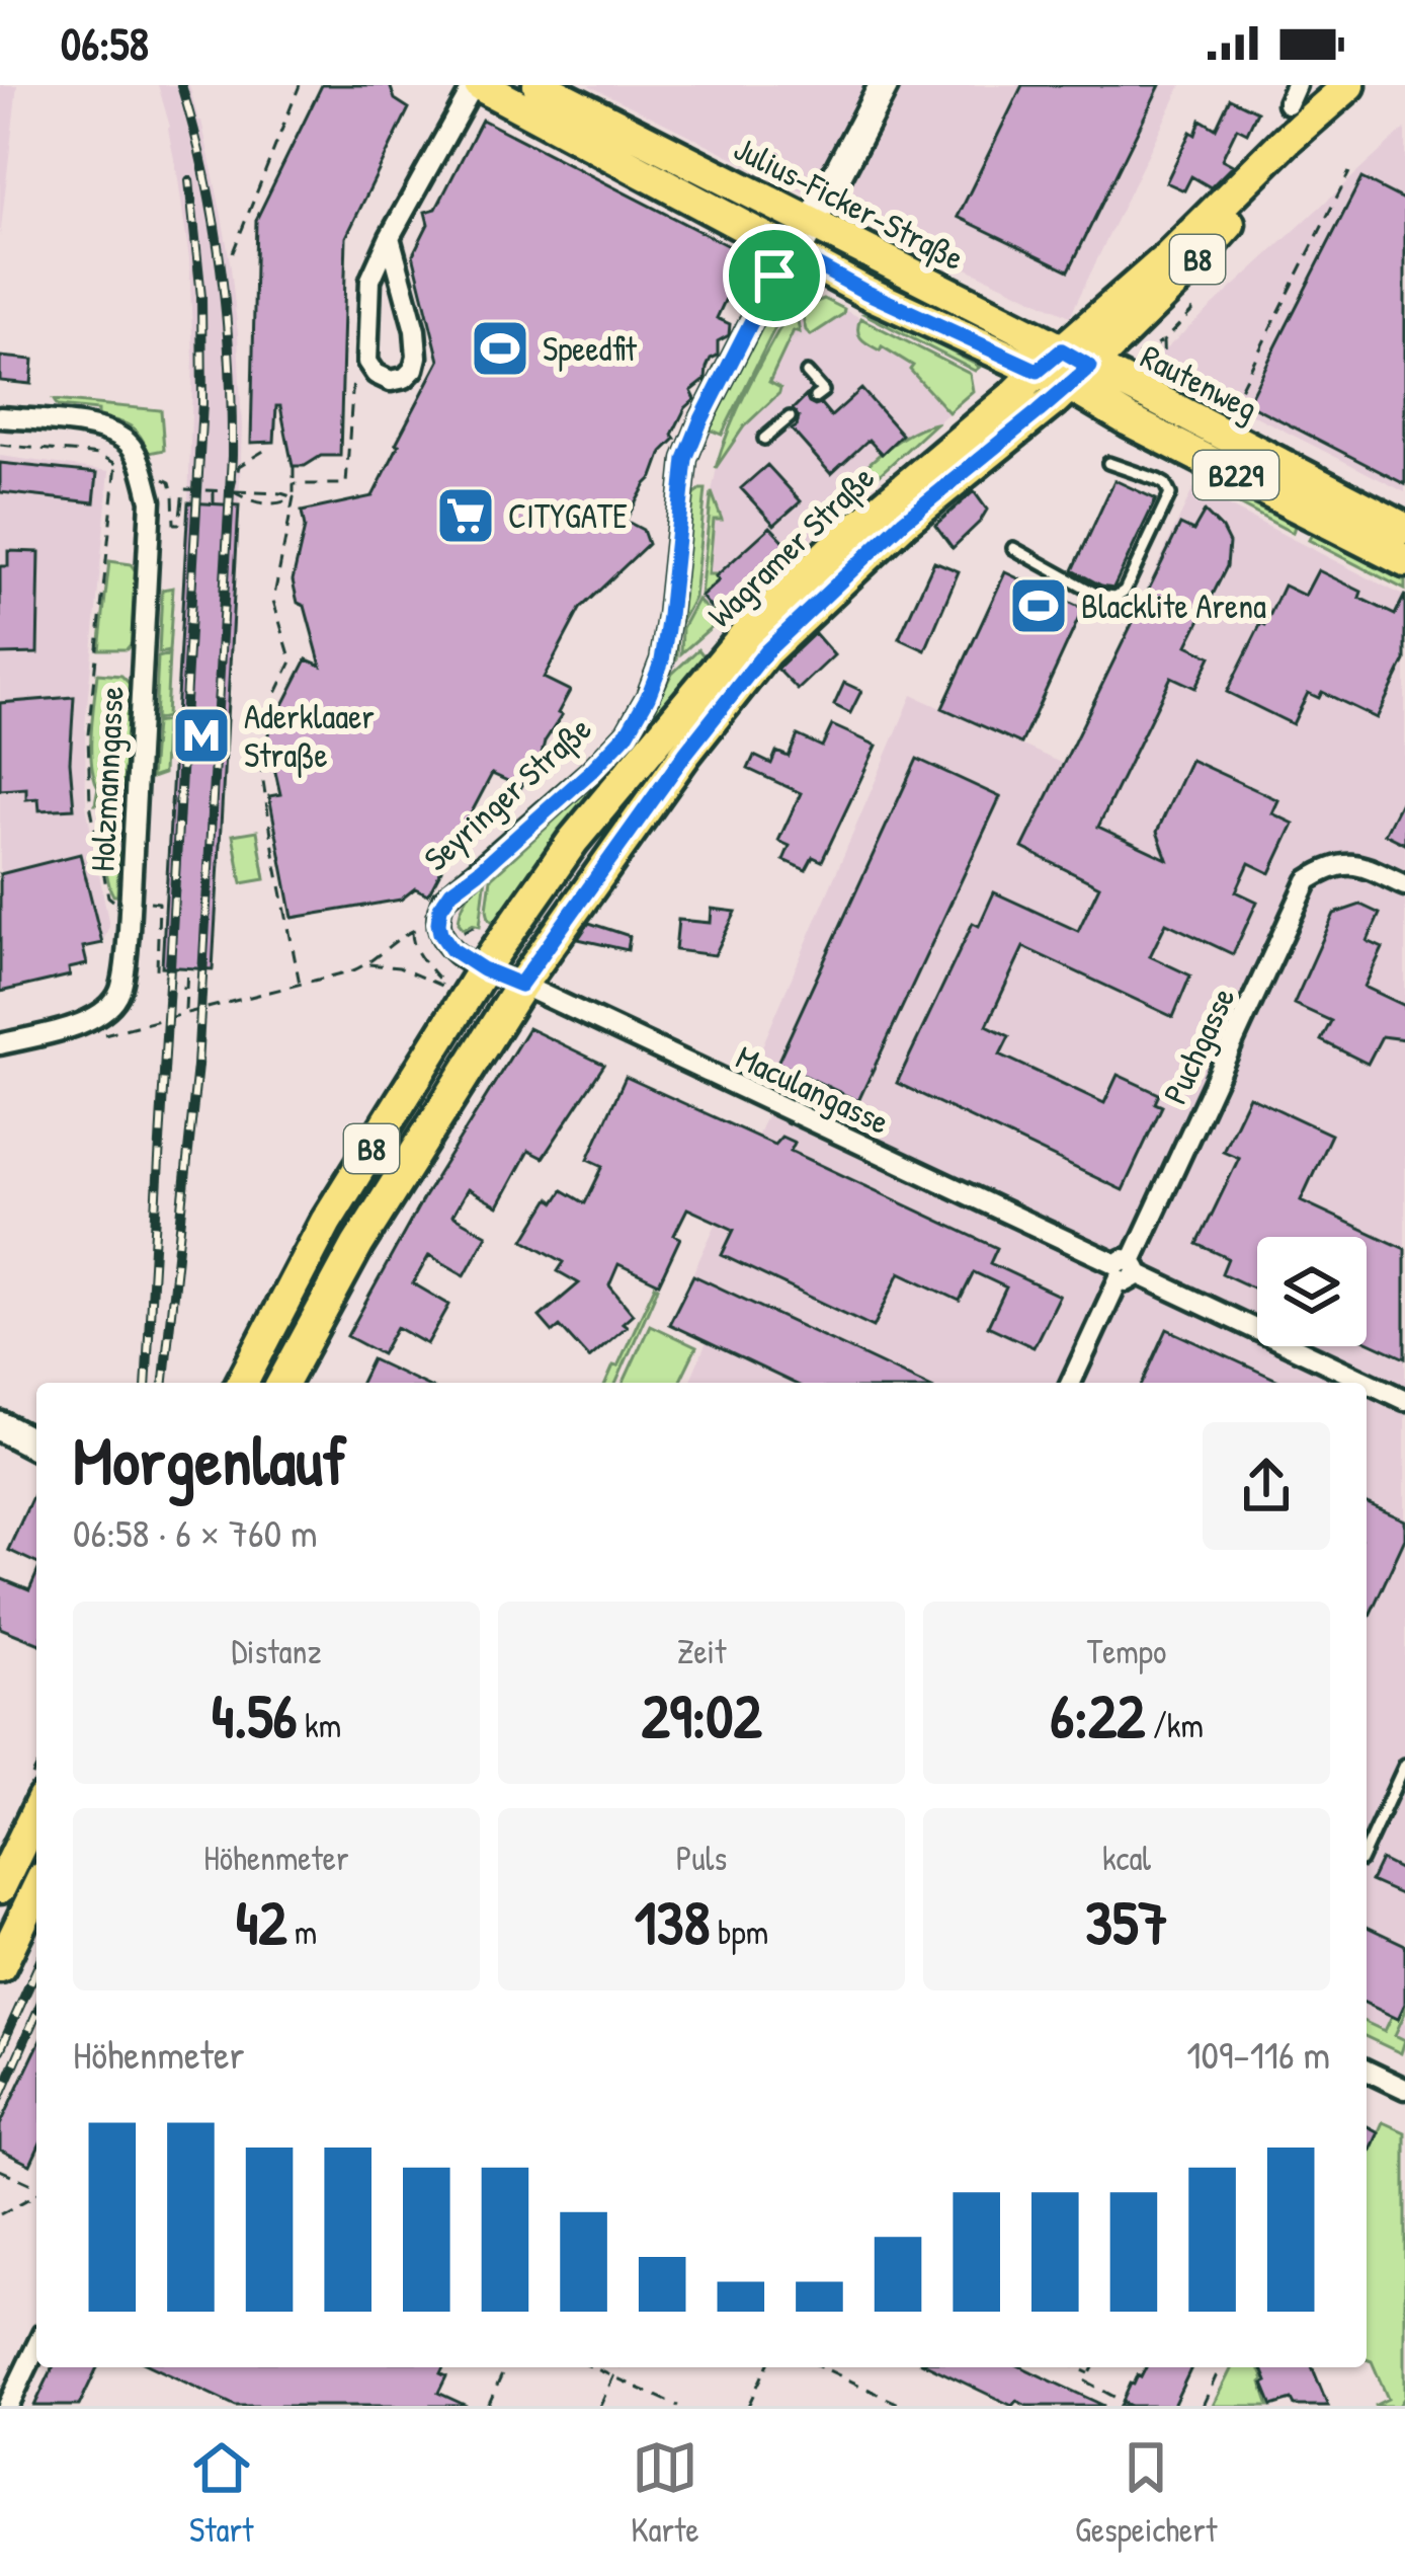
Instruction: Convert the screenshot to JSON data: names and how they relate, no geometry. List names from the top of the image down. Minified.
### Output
{"streets":{"main road":["Julius-Ficker-Straße","B8","Rautenweg","B229","Wagramer Straße","Seyringer Straße"],"street":["Holzmanngasse","Puchgasse","Maculangasse"]},"crossings":[["Julius-Ficker-Straße","Rautenweg"],["Julius-Ficker-Straße","Wagramer Straße"],["Julius-Ficker-Straße","Seyringer Straße"],["Rautenweg","Wagramer Straße"],["Wagramer Straße","Maculangasse"],["Puchgasse","Maculangasse"]],"places":{"sports":["Speedfit","Blacklite Arena"],"supermarket":["CITYGATE"],"metro station":["Aderklaaer Straße"]},"page":{"status":"06:58","heading":["Morgenlauf","06:58 · 6 × 760 m"],"stats":[["Distanz","4.56 km"],["Zeit","29:02"],["Tempo","6:22 /km"],["Höhenmeter","42 m"],["Puls","138 bpm"],["kcal","357"]],"chart":["Höhenmeter","109–116 m"],"tabs":["Start","Karte","Gespeichert"]}}
